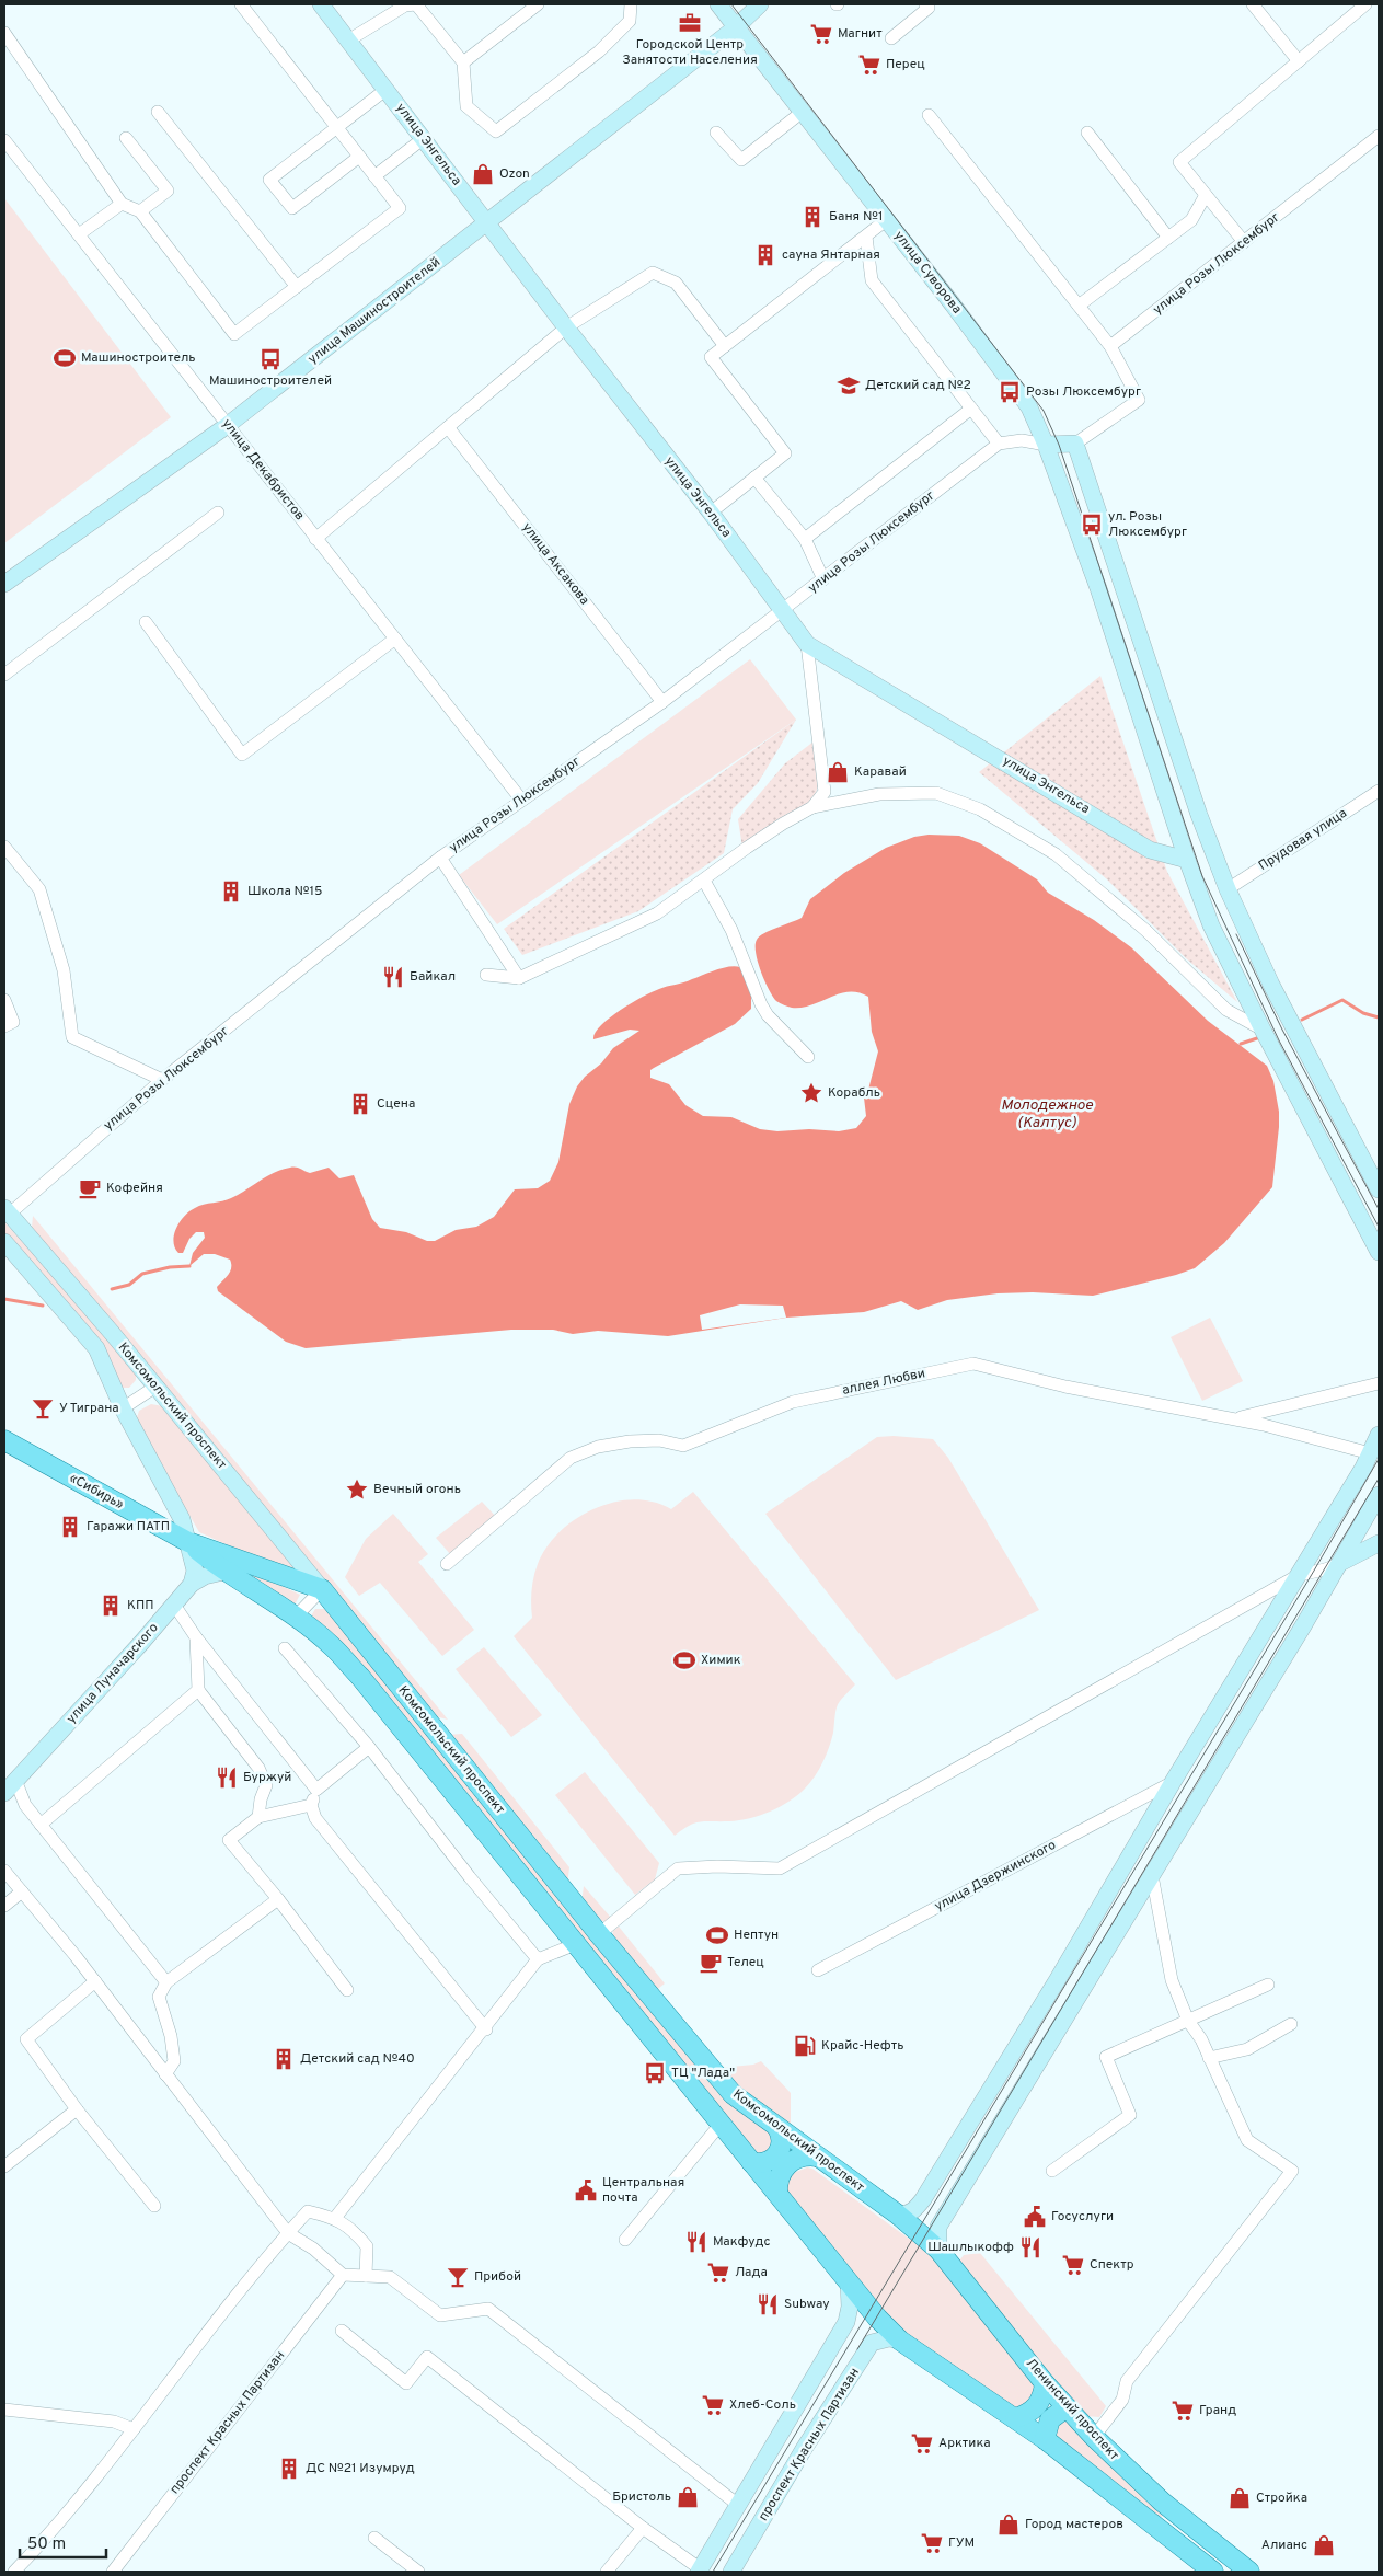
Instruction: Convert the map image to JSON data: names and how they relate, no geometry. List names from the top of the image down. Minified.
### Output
{"streets":{"main road":["улица Энгельса","улица Суворова","улица Машиностроителей","Комсомольский проспект","«Сибирь»","улица Луначарского","Ленинский проспект","проспект Красных Партизан"],"street":["улица Розы Люксембург","улица Декабристов","улица Аксакова","Прудовая улица","аллея Любви","улица Дзержинского"]},"crossings":[["улица Энгельса","улица Розы Люксембург"],["улица Энгельса","улица Суворова"],["улица Энгельса","улица Машиностроителей"],["улица Розы Люксембург","улица Декабристов"],["улица Розы Люксембург","улица Аксакова"],["улица Розы Люксембург","Комсомольский проспект"],["улица Суворова","улица Машиностроителей"],["улица Машиностроителей","улица Декабристов"],["Комсомольский проспект","«Сибирь»"],["Комсомольский проспект","Ленинский проспект"],["Комсомольский проспект","проспект Красных Партизан"],["Ленинский проспект","проспект Красных Партизан"]],"water":["Молодежное (Калтус)"],"places":{"office":["Городской Центр Занятости Населения"],"supermarket":["Магнит","Перец","Спектр","Лада","Хлеб-Соль","Гранд","Арктика","ГУМ"],"shop":["Ozon","Каравай","Бристоль","Стройка","Город мастеров","Алианс"],"building":["Баня №1","сауна Янтарная","Школа №15","Сцена","Гаражи ПАТП","КПП","Детский сад №40","ДС №21 Изумруд"],"sports":["Машиностроитель","Химик","Нептун"],"bus stop":["Машиностроителей","Розы Люксембург","ул. Розы Люксембург","ТЦ \"Лада\""],"school or university":["Детский сад №2"],"restaurant":["Байкал","Буржуй","Макфудс","Шашлыкофф","Subway"],"place":["Корабль","Вечный огонь"],"cafe":["Кофейня","Телец"],"bar":["У Тиграна","Прибой"],"fuel station":["Крайс-Нефть"],"public building":["Центральная почта","Госуслуги"]},"scale_bar":"50 m"}
